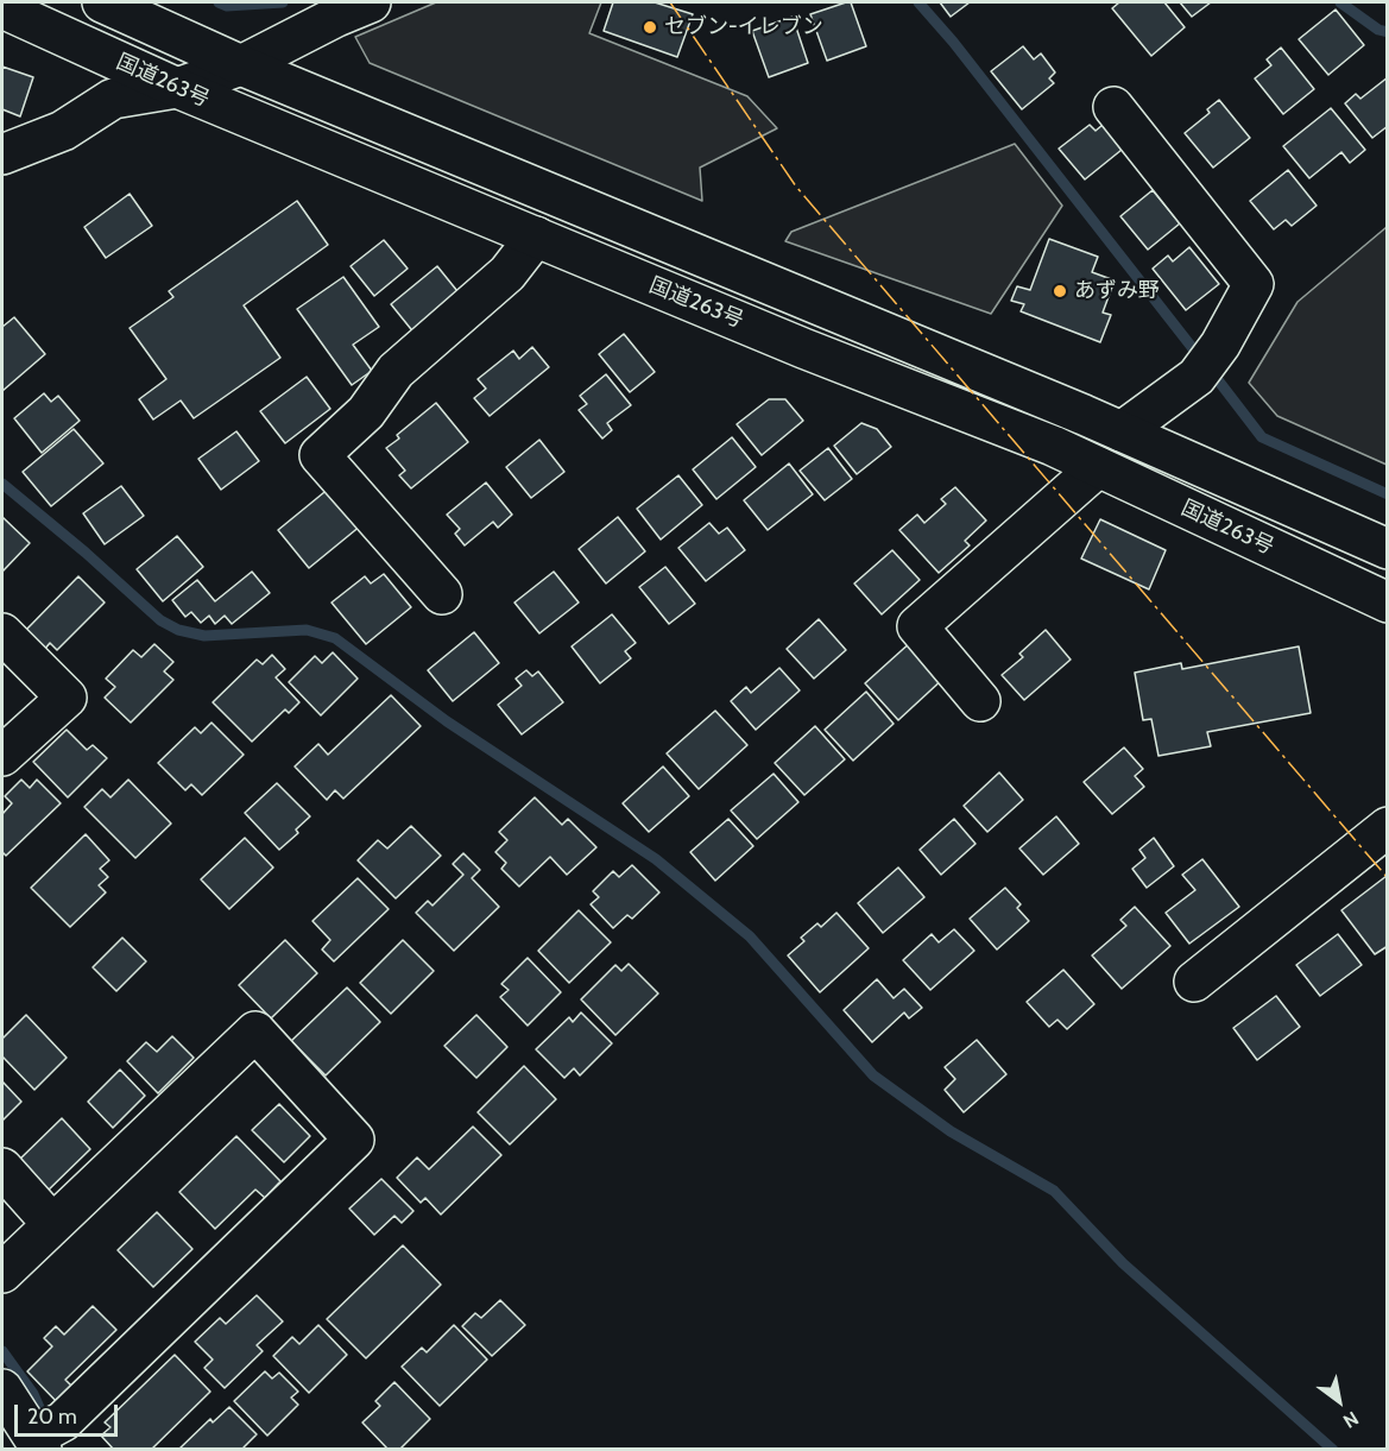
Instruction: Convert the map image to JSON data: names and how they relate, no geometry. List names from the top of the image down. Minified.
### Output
{"streets":{"main road":["国道263号"]},"places":["セブン-イレブン","あずみ野"],"scale_bar":"20 m","north":"bottom right"}
